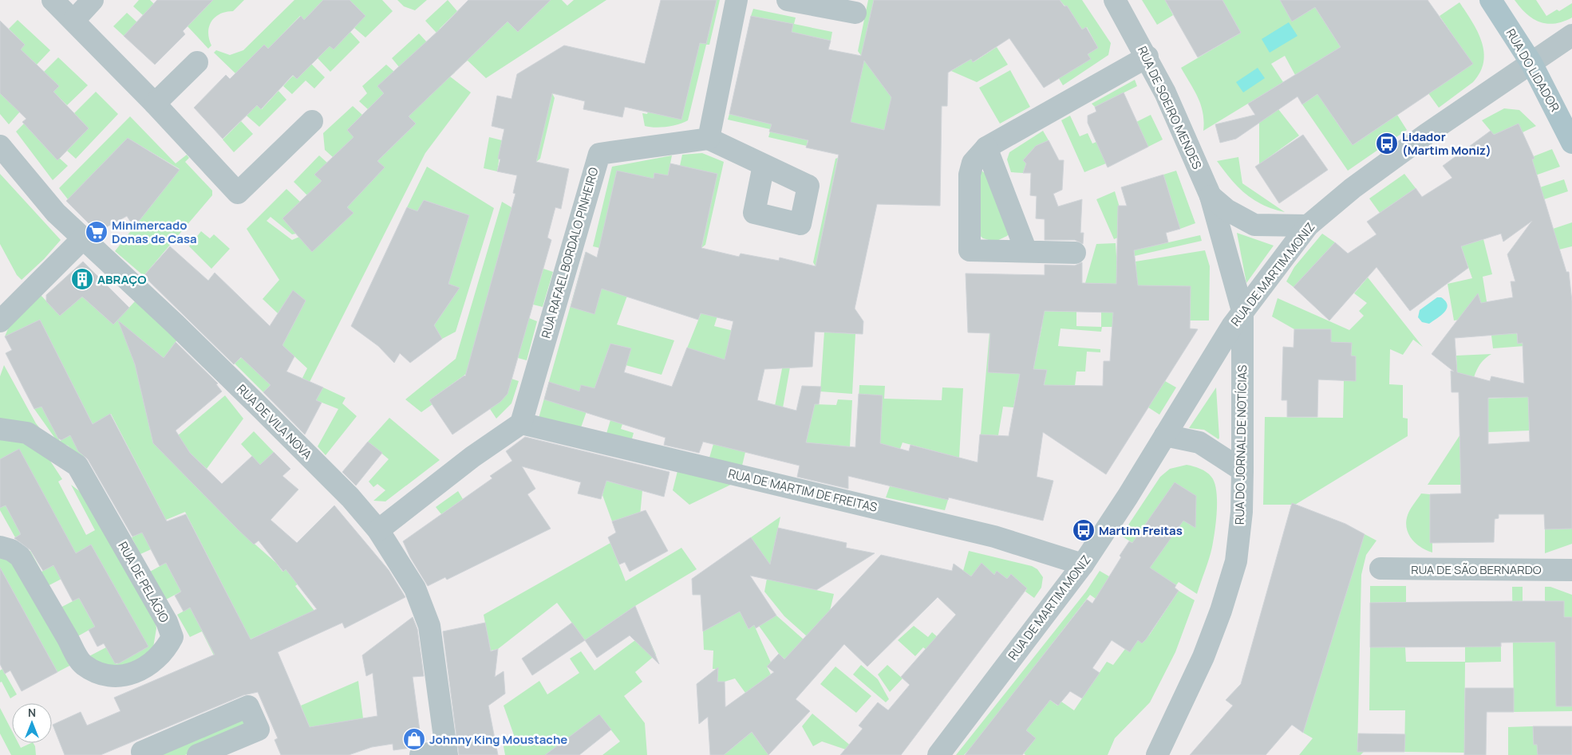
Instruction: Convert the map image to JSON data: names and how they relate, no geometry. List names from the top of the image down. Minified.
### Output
{"streets":{"main road":["RUA DO LIDADOR"],"street":["RUA DE SOEIRO MENDES","RUA RAFAEL BORDALO PINHEIRO","RUA DE MARTIM MONIZ","RUA DE VILA NOVA","RUA DO JORNAL DE NOTÍCIAS","RUA DE MARTIM DE FREITAS","RUA DE SÃO BERNARDO","RUA DE PELÁGIO"]},"crossings":[["RUA DO LIDADOR","RUA DE MARTIM MONIZ"],["RUA DE SOEIRO MENDES","RUA DE MARTIM MONIZ"],["RUA DE SOEIRO MENDES","RUA DO JORNAL DE NOTÍCIAS"],["RUA RAFAEL BORDALO PINHEIRO","RUA DE MARTIM DE FREITAS"],["RUA DE MARTIM MONIZ","RUA DO JORNAL DE NOTÍCIAS"],["RUA DE MARTIM MONIZ","RUA DE MARTIM DE FREITAS"]],"places":{"bus stop":["Lidador (Martim Moniz)","Martim Freitas"],"supermarket":["Minimercado Donas de Casa"],"building":["ABRAÇO"],"shop":["Johnny King Moustache"]},"north":"top"}
